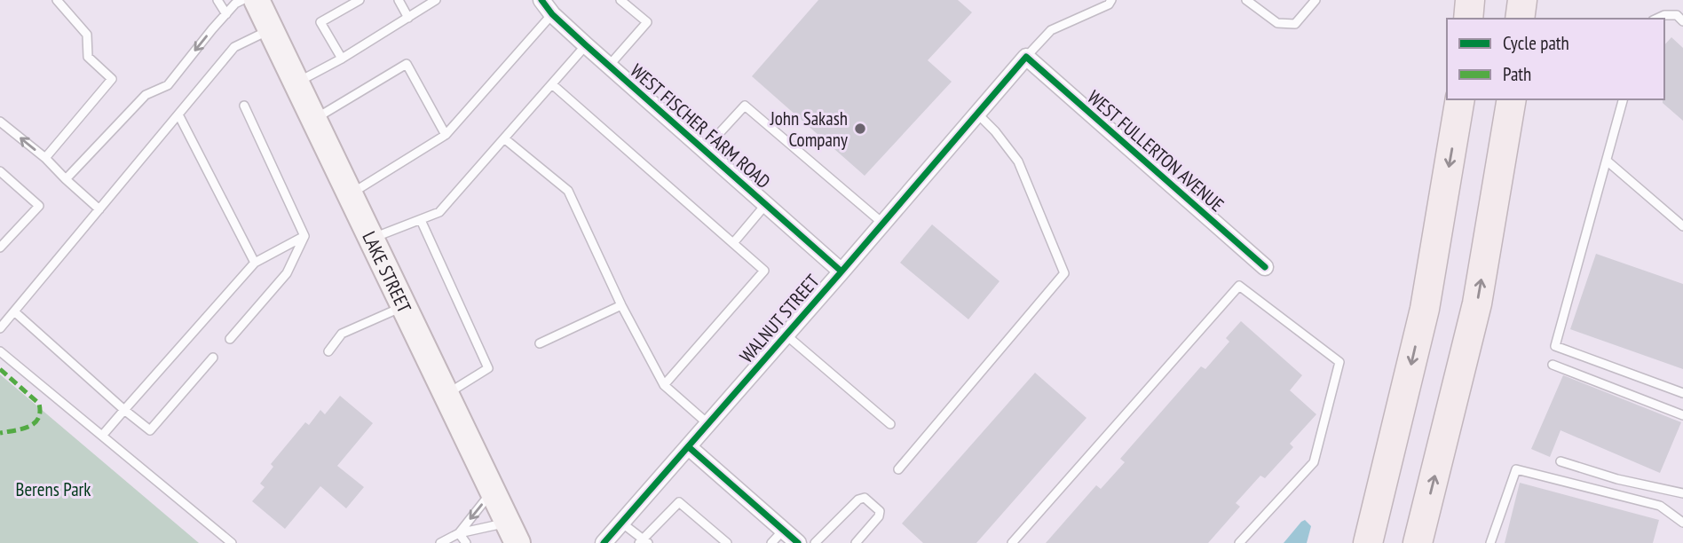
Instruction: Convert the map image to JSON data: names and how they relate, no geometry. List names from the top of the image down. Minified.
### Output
{"streets":{"main road":["LAKE STREET"],"street":["WEST FISCHER FARM ROAD","WEST FULLERTON AVENUE","WALNUT STREET"]},"crossings":[["WEST FISCHER FARM ROAD","WALNUT STREET"],["WEST FULLERTON AVENUE","WALNUT STREET"]],"parks":["Berens Park"],"places":["John Sakash Company"],"legend":["Cycle path","Path"]}
